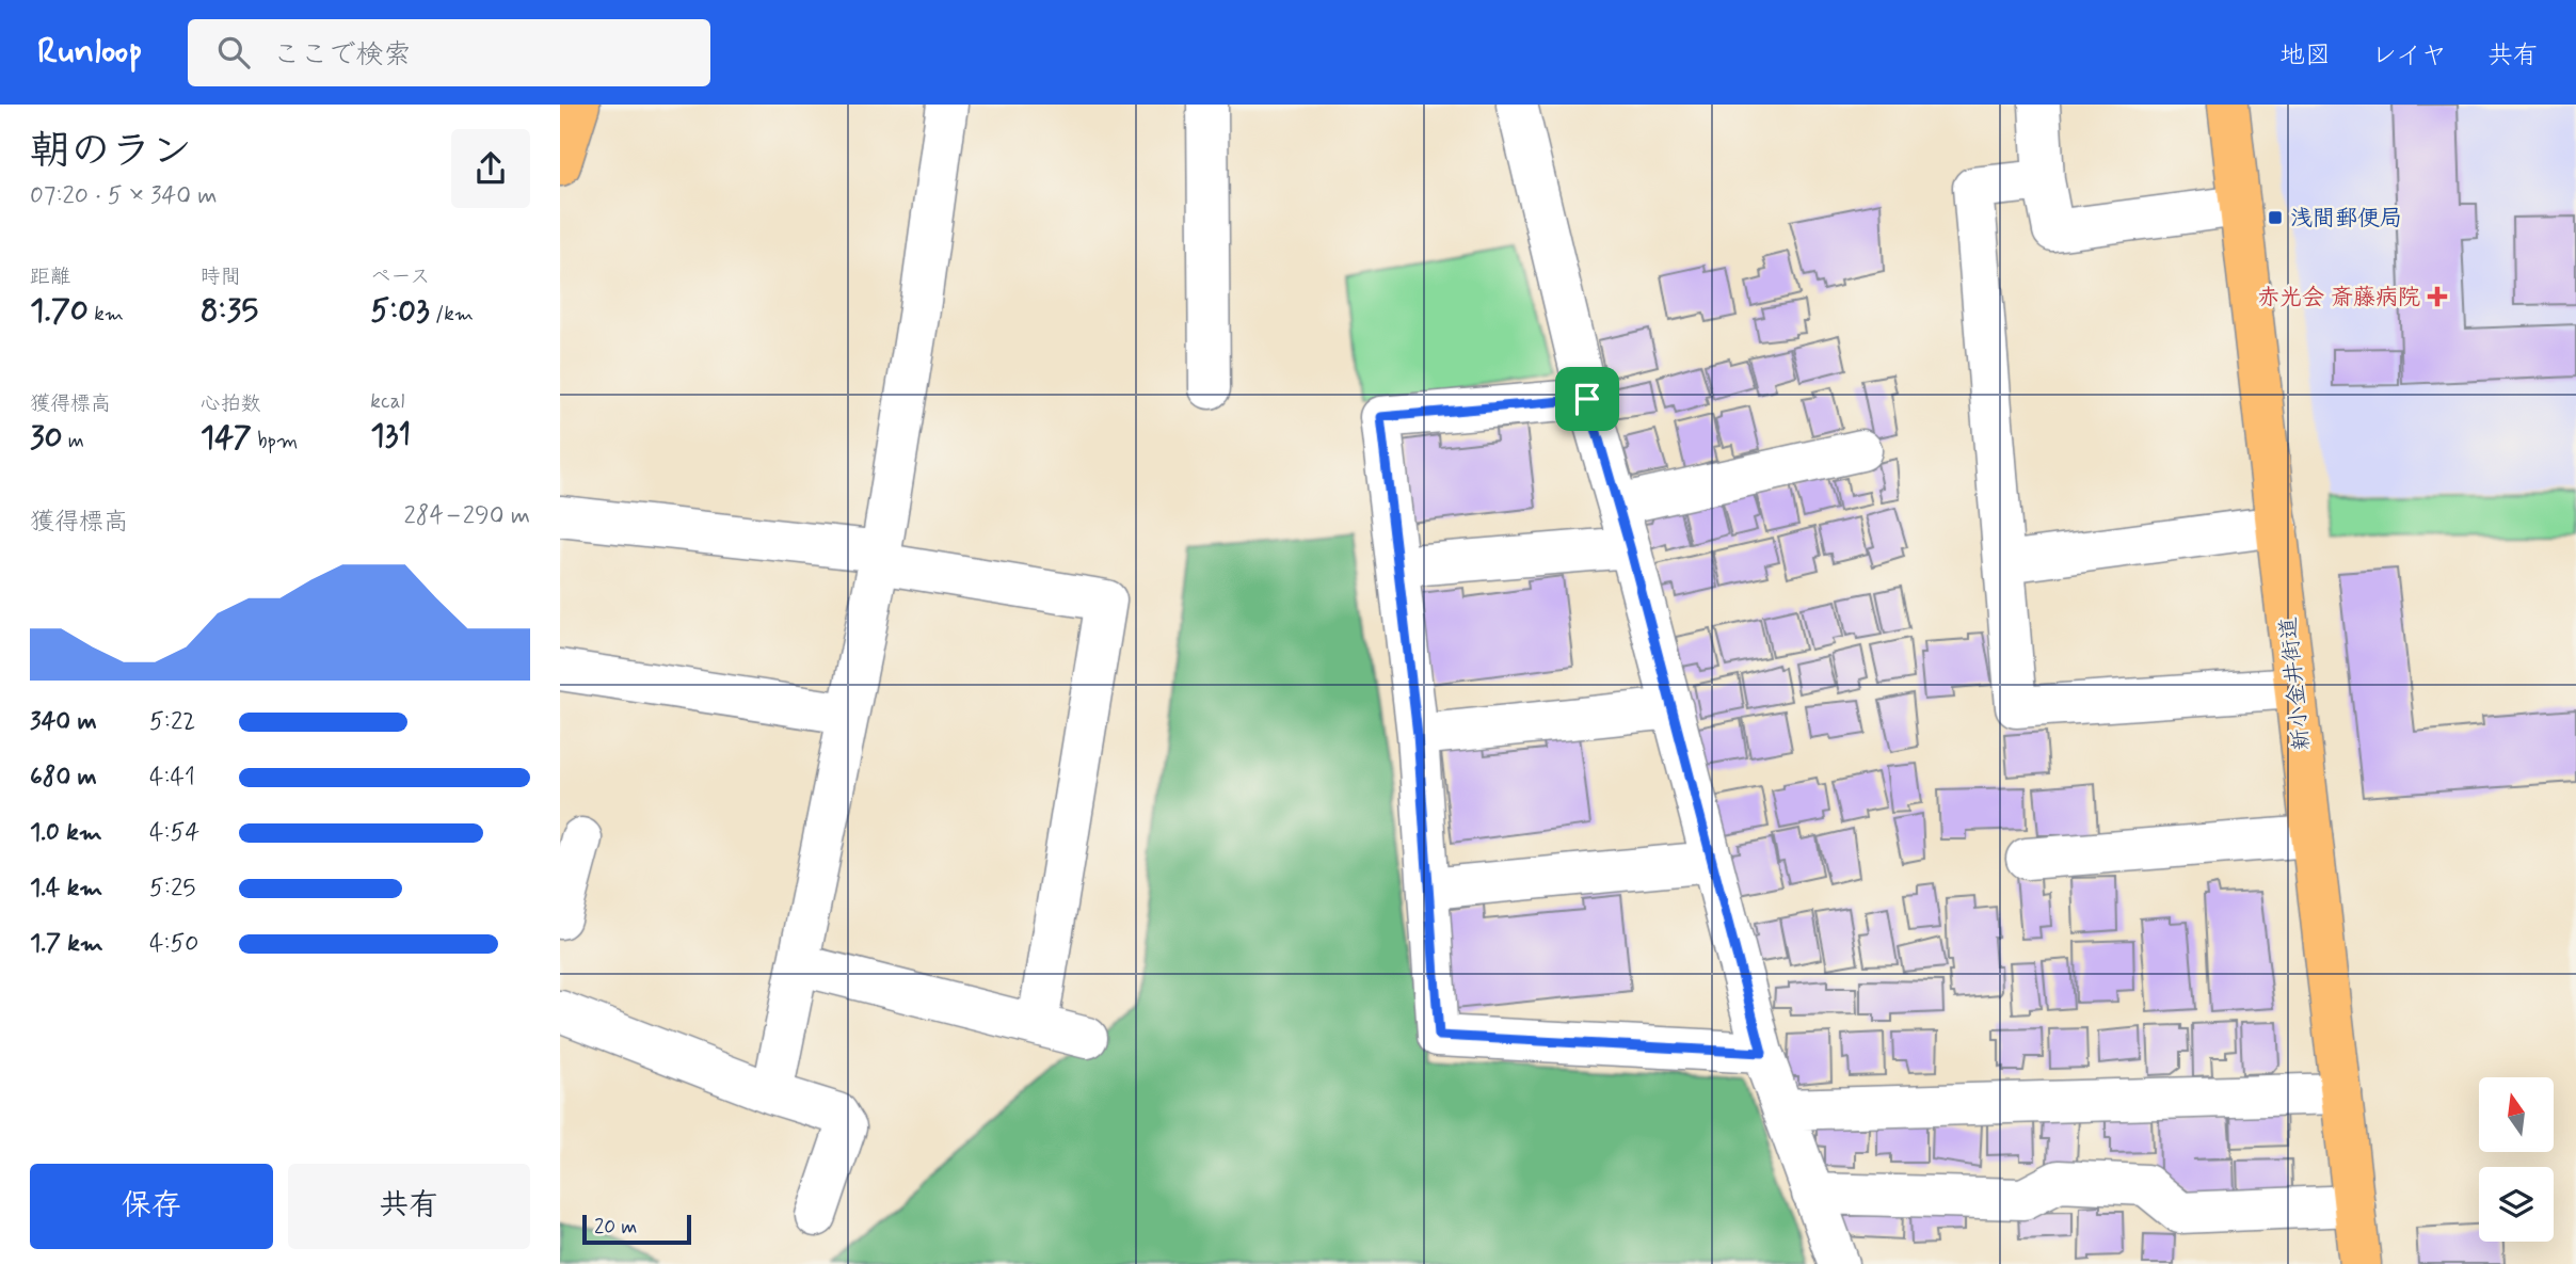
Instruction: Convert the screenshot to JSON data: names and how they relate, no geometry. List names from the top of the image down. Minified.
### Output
{"streets":{"main road":["新小金井街道"]},"places":{"transit":["浅間郵便局"],"health":["赤光会 斎藤病院"]},"scale_bar":"20 m","north":"top","page":{"header":"Runloop","search":"ここで検索","nav":["地図","レイヤ","共有"],"heading":["朝のラン","07:20 · 5 × 340 m"],"stats":[["距離","1.70 km"],["時間","8:35"],["ペース","5:03 /km"],["獲得標高","30 m"],["心拍数","147 bpm"],["kcal","131"]],"chart":["獲得標高","284–290 m"],"list":[{"name":"340 m","note":"5:22"},{"name":"680 m","note":"4:41"},{"name":"1.0 km","note":"4:54"},{"name":"1.4 km","note":"5:25"},{"name":"1.7 km","note":"4:50"}],"buttons":["保存","共有"],"scale":"20 m"}}
